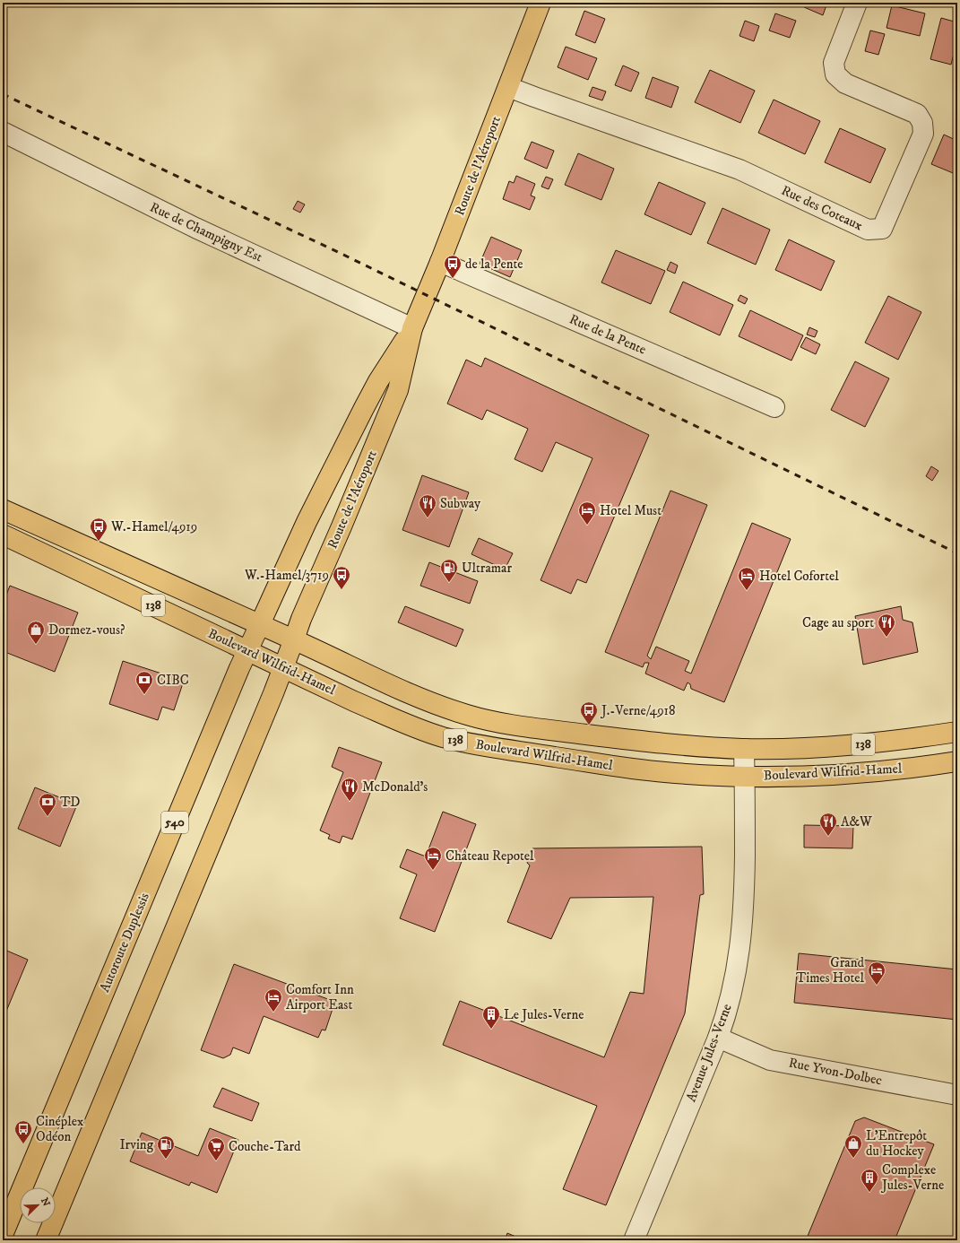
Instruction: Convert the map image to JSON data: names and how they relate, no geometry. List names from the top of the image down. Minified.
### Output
{"streets":{"main road":["Route de l'Aéroport","138","Boulevard Wilfrid-Hamel","540","Autoroute Duplessis"],"street":["Rue des Coteaux","Rue de Champigny Est","Rue de la Pente","Avenue Jules-Verne","Rue Yvon-Dolbec"]},"crossings":[["Route de l'Aéroport","Rue des Coteaux"],["Route de l'Aéroport","Rue de Champigny Est"],["Route de l'Aéroport","Rue de la Pente"],["Route de l'Aéroport","Boulevard Wilfrid-Hamel"],["Route de l'Aéroport","Autoroute Duplessis"],["Boulevard Wilfrid-Hamel","Autoroute Duplessis"],["Boulevard Wilfrid-Hamel","Avenue Jules-Verne"],["Avenue Jules-Verne","Rue Yvon-Dolbec"]],"places":{"bus stop":["de la Pente","W.-Hamel/4919","W.-Hamel/3719","J.-Verne/4918","Cinéplex Odéon"],"restaurant":["Subway","Cage au sport","McDonald's","A&W"],"hotel":["Hotel Must","Hotel Cofortel","Château Repotel","Grand Times Hotel","Comfort Inn Airport East"],"fuel station":["Ultramar","Irving"],"shop":["Dormez-vous?","L'Entrepôt du Hockey"],"bank":["CIBC","TD"],"building":["Le Jules-Verne","Complexe Jules-Verne"],"supermarket":["Couche-Tard"]},"north":"top right"}
